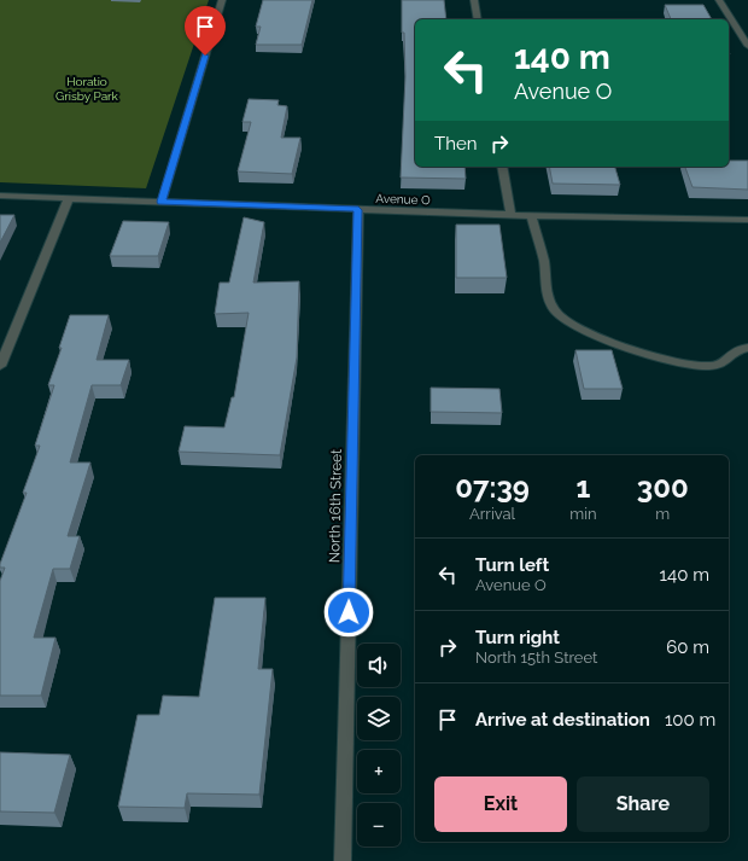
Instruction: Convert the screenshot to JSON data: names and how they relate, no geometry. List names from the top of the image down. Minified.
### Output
{"streets":{"street":["Avenue O","North 16th Street"]},"crossings":[["Avenue O","North 16th Street"]],"parks":["Horatio Grisby Park"],"page":{"turn":["140 m","Avenue O"],"then":"Then","eta":["07:39","Arrival","1","min","300","m"],"list":[{"name":"Turn left","note":"Avenue O","value":"140 m"},{"name":"Turn right","note":"North 15th Street","value":"60 m"},{"name":"Arrive at destination","value":"100 m"}],"map_buttons":["+","−"],"buttons":["Exit","Share"]}}
